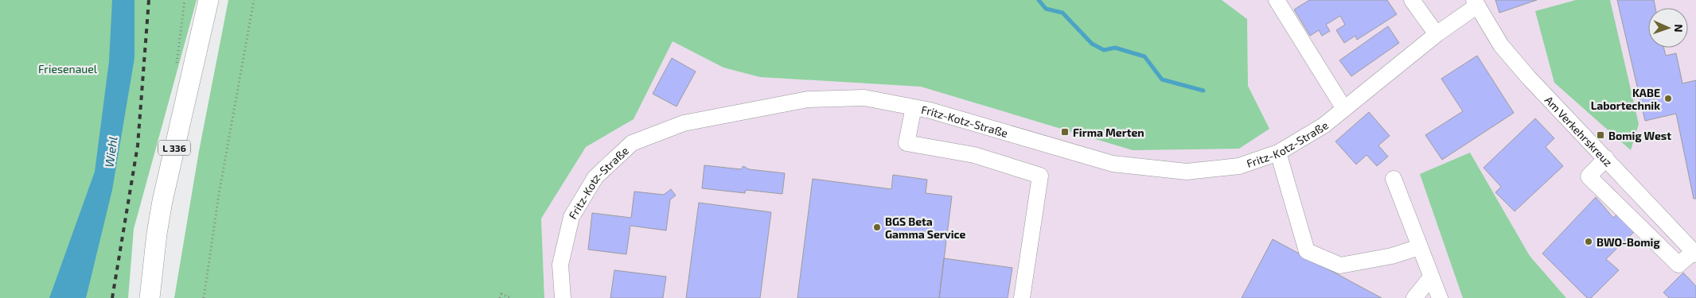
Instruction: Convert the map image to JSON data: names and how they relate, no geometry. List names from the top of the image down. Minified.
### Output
{"streets":{"main road":["L 336"],"street":["Fritz-Kotz-Straße","Am Verkehrskreuz"]},"crossings":[["Fritz-Kotz-Straße","Am Verkehrskreuz"]],"water":["Wiehl"],"parks":["Friesenauel"],"places":{"other":["KABE Labortechnik","BGS Beta Gamma Service","BWO-Bomig"],"transit":["Firma Merten","Bomig West"]},"north":"right"}
